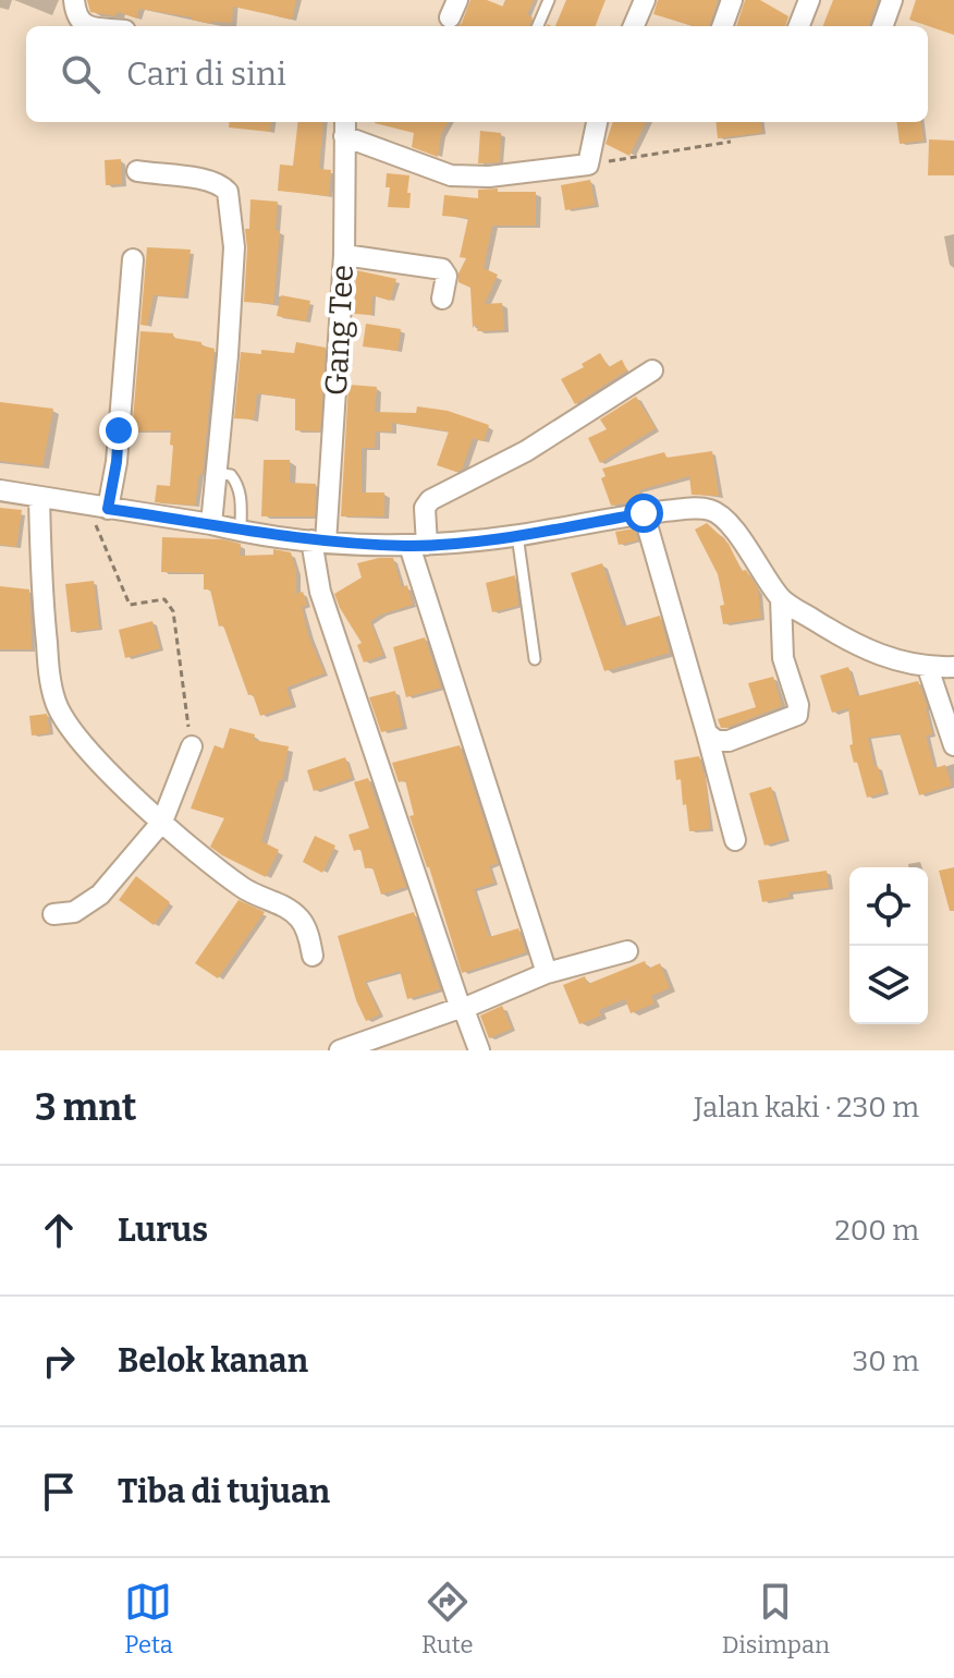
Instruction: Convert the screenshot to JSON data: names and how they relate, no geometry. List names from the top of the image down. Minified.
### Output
{"streets":{"street":["Gang Tee"]},"page":{"search":"Cari di sini","heading":["3 mnt","Jalan kaki · 230 m"],"list":[["Lurus","200 m"],["Belok kanan","30 m"],"Tiba di tujuan"],"nav":["Peta","Rute","Disimpan"]}}
